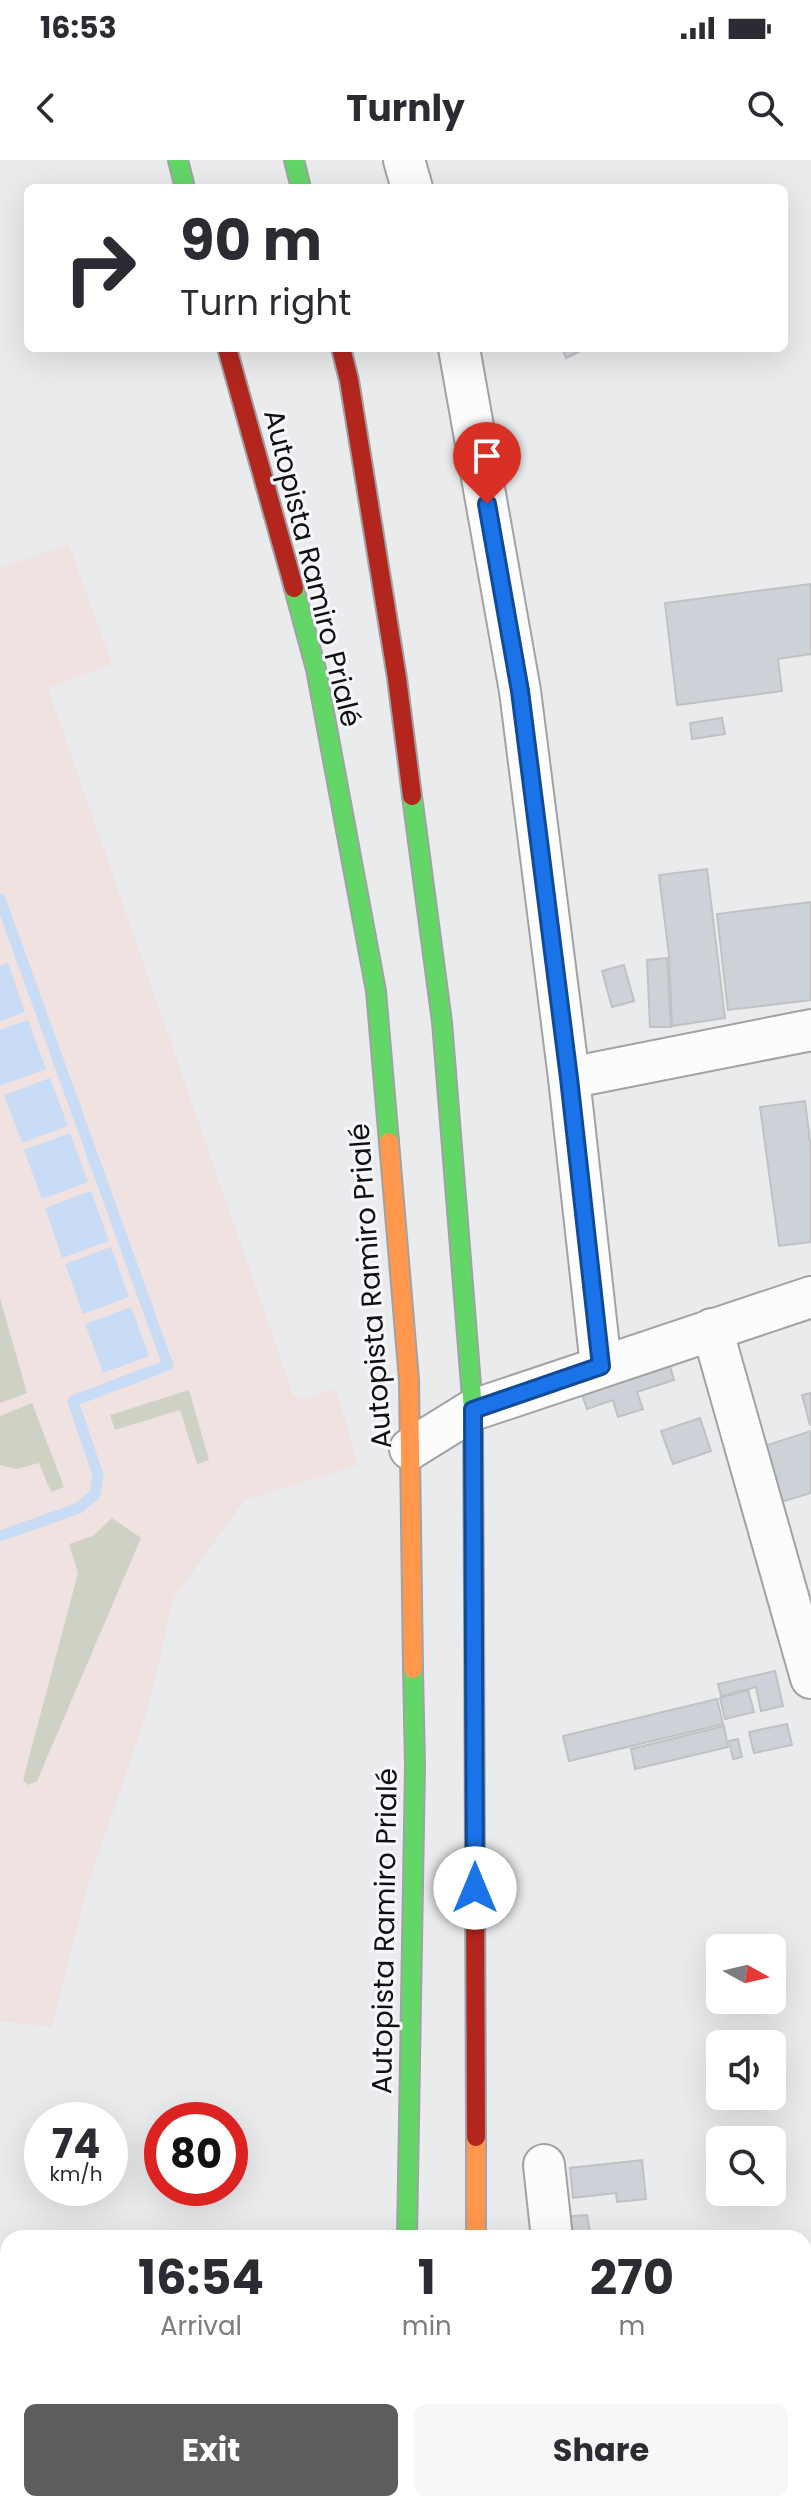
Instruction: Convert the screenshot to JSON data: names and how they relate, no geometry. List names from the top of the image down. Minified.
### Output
{"streets":{"highway":["Autopista Ramiro Prialé"]},"north":"right","page":{"status":"16:53","header":"Turnly","turn":["90 m","Turn right"],"speed":"74 km/h","limit":"80","eta":["16:54","Arrival","1","min","270","m"],"buttons":["Exit","Share"]}}
